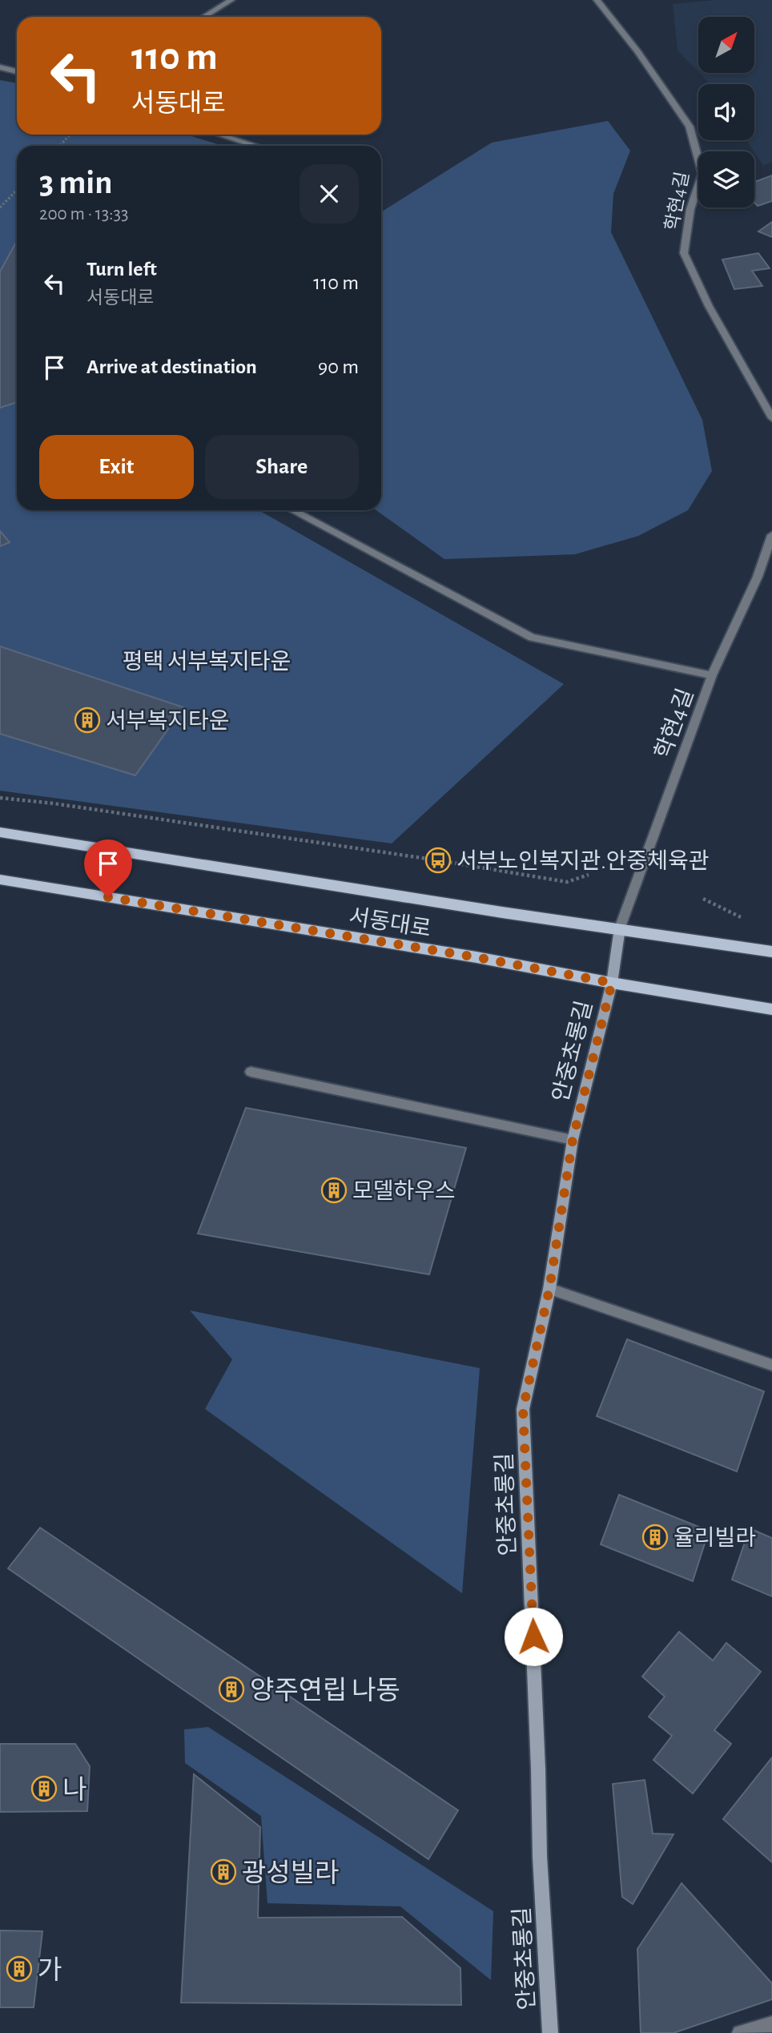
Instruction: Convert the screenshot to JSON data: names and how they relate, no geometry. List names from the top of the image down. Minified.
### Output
{"streets":{"main road":["서동대로"],"street":["학현4길","안중초롱길"]},"crossings":[["학현4길","서동대로"],["학현4길","안중초롱길"],["서동대로","안중초롱길"]],"parks":["평택 서부복지타운"],"places":{"building":["서부복지타운","모델하우스","율리빌라","양주연립 나동","나","광성빌라","가"],"bus stop":["서부노인복지관.안중체육관"]},"north":"top right","page":{"turn":["110 m","서동대로"],"heading":["3 min","200 m · 13:33"],"list":[{"name":"Turn left","note":"서동대로","value":"110 m"},{"name":"Arrive at destination","value":"90 m"}],"buttons":["Exit","Share"]}}
